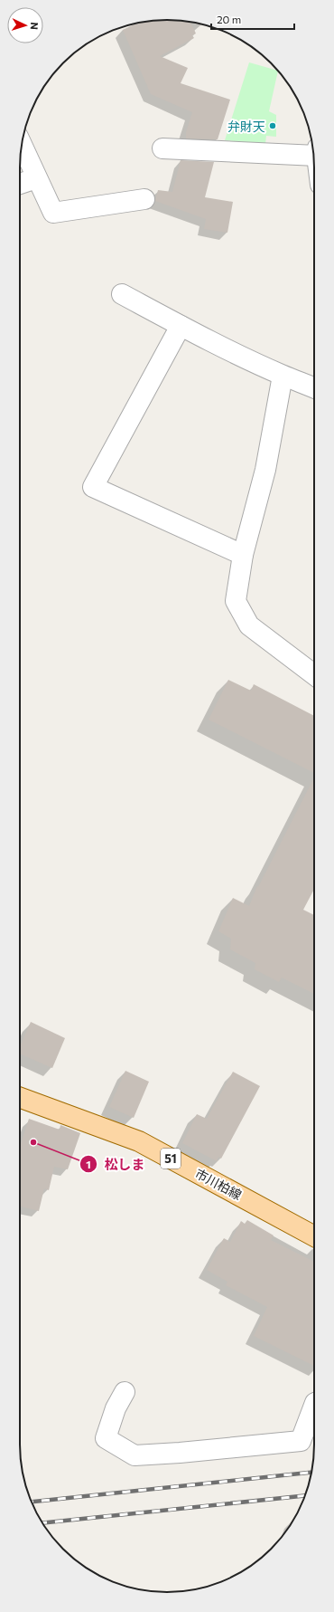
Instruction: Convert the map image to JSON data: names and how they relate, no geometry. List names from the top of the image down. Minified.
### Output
{"streets":{"main road":["51","市川柏線"]},"places":["弁財天","松しま"],"scale_bar":"20 m","north":"right"}
